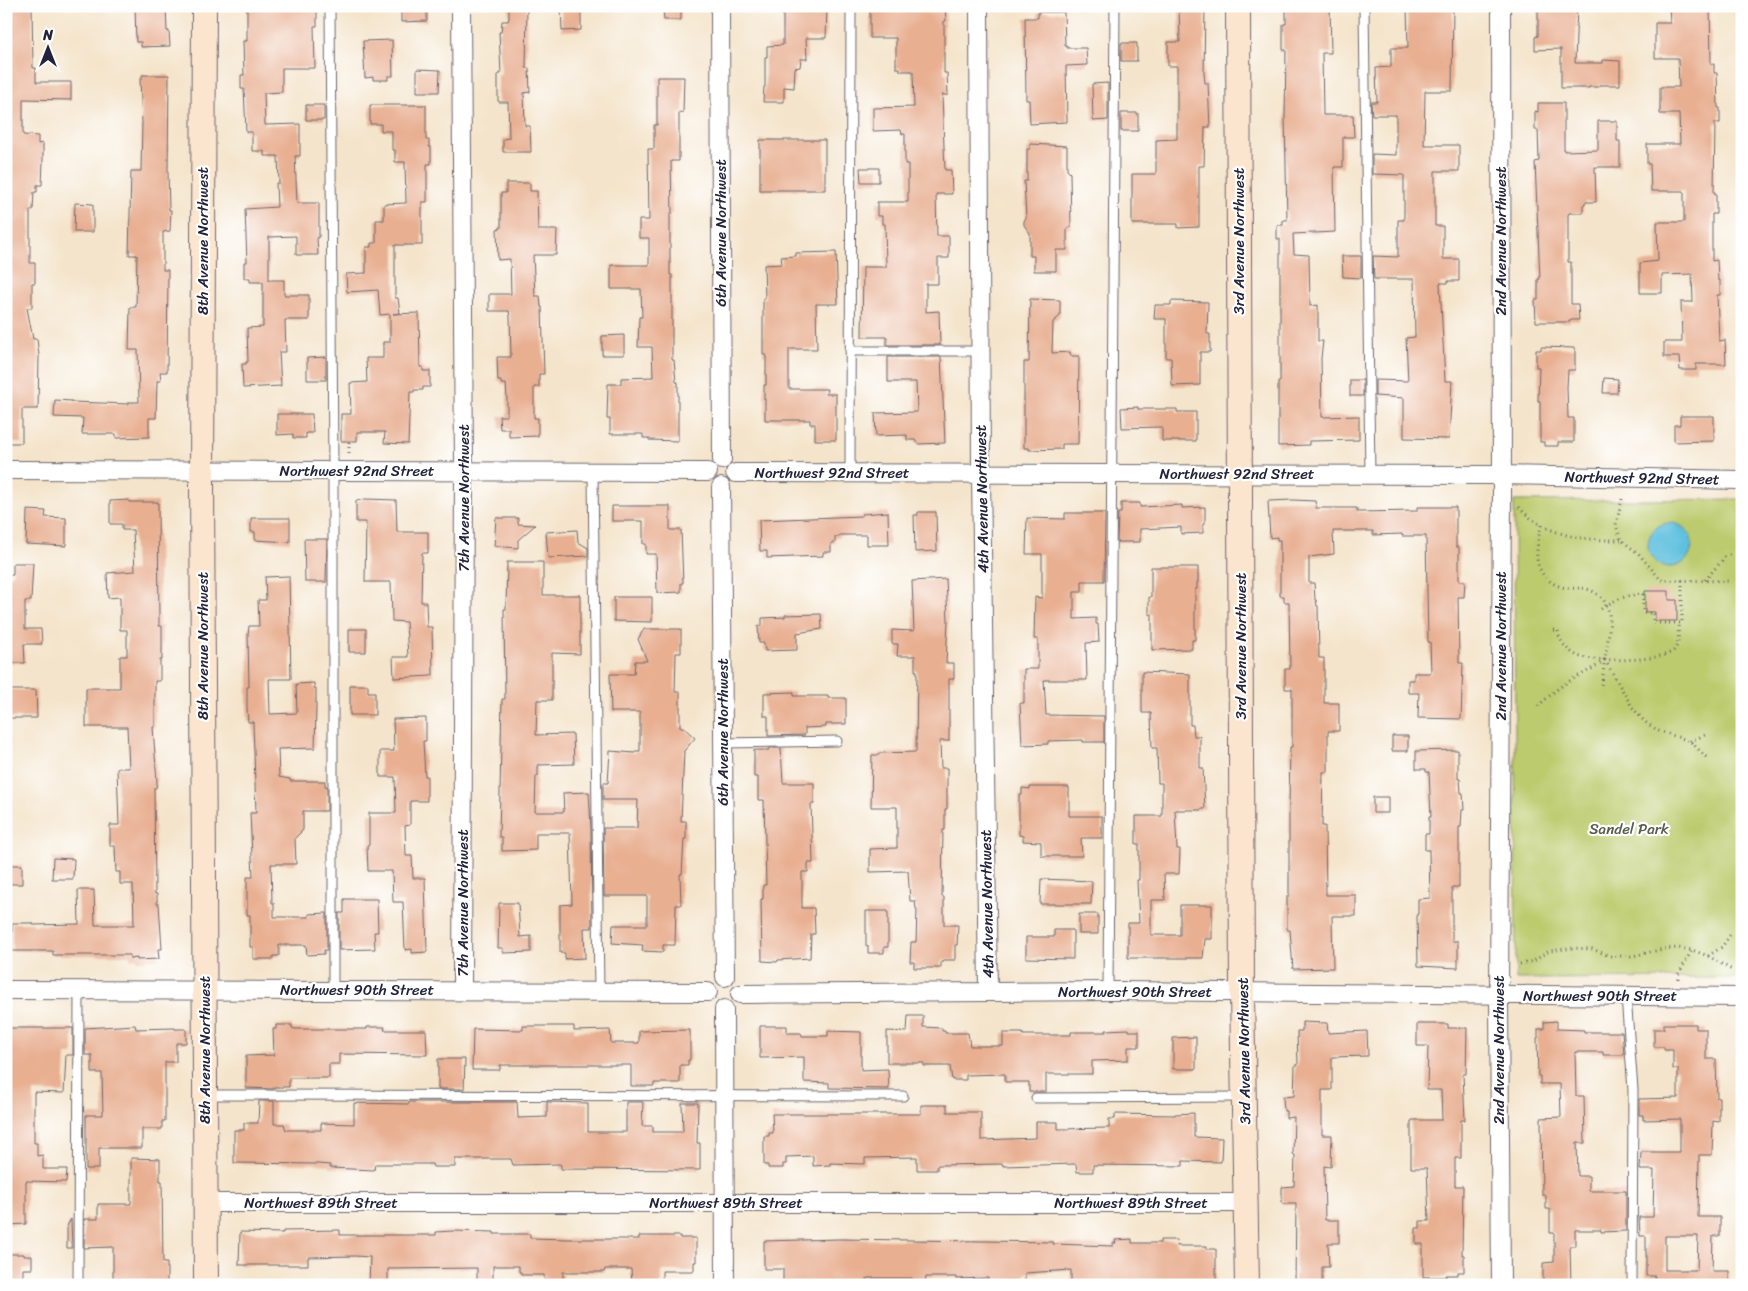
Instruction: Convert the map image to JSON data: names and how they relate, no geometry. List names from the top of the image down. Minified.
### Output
{"streets":{"street":["6th Avenue Northwest","8th Avenue Northwest","3rd Avenue Northwest","2nd Avenue Northwest","Northwest 92nd Street","7th Avenue Northwest","4th Avenue Northwest","Northwest 90th Street","Northwest 89th Street"]},"crossings":[["6th Avenue Northwest","Northwest 92nd Street"],["6th Avenue Northwest","Northwest 90th Street"],["8th Avenue Northwest","Northwest 92nd Street"],["8th Avenue Northwest","Northwest 90th Street"],["8th Avenue Northwest","Northwest 89th Street"],["3rd Avenue Northwest","Northwest 92nd Street"],["3rd Avenue Northwest","Northwest 90th Street"],["3rd Avenue Northwest","Northwest 89th Street"],["2nd Avenue Northwest","Northwest 92nd Street"],["2nd Avenue Northwest","Northwest 90th Street"],["Northwest 92nd Street","7th Avenue Northwest"],["Northwest 92nd Street","4th Avenue Northwest"],["7th Avenue Northwest","Northwest 90th Street"],["4th Avenue Northwest","Northwest 90th Street"]],"parks":["Sandel Park"],"north":"top"}
